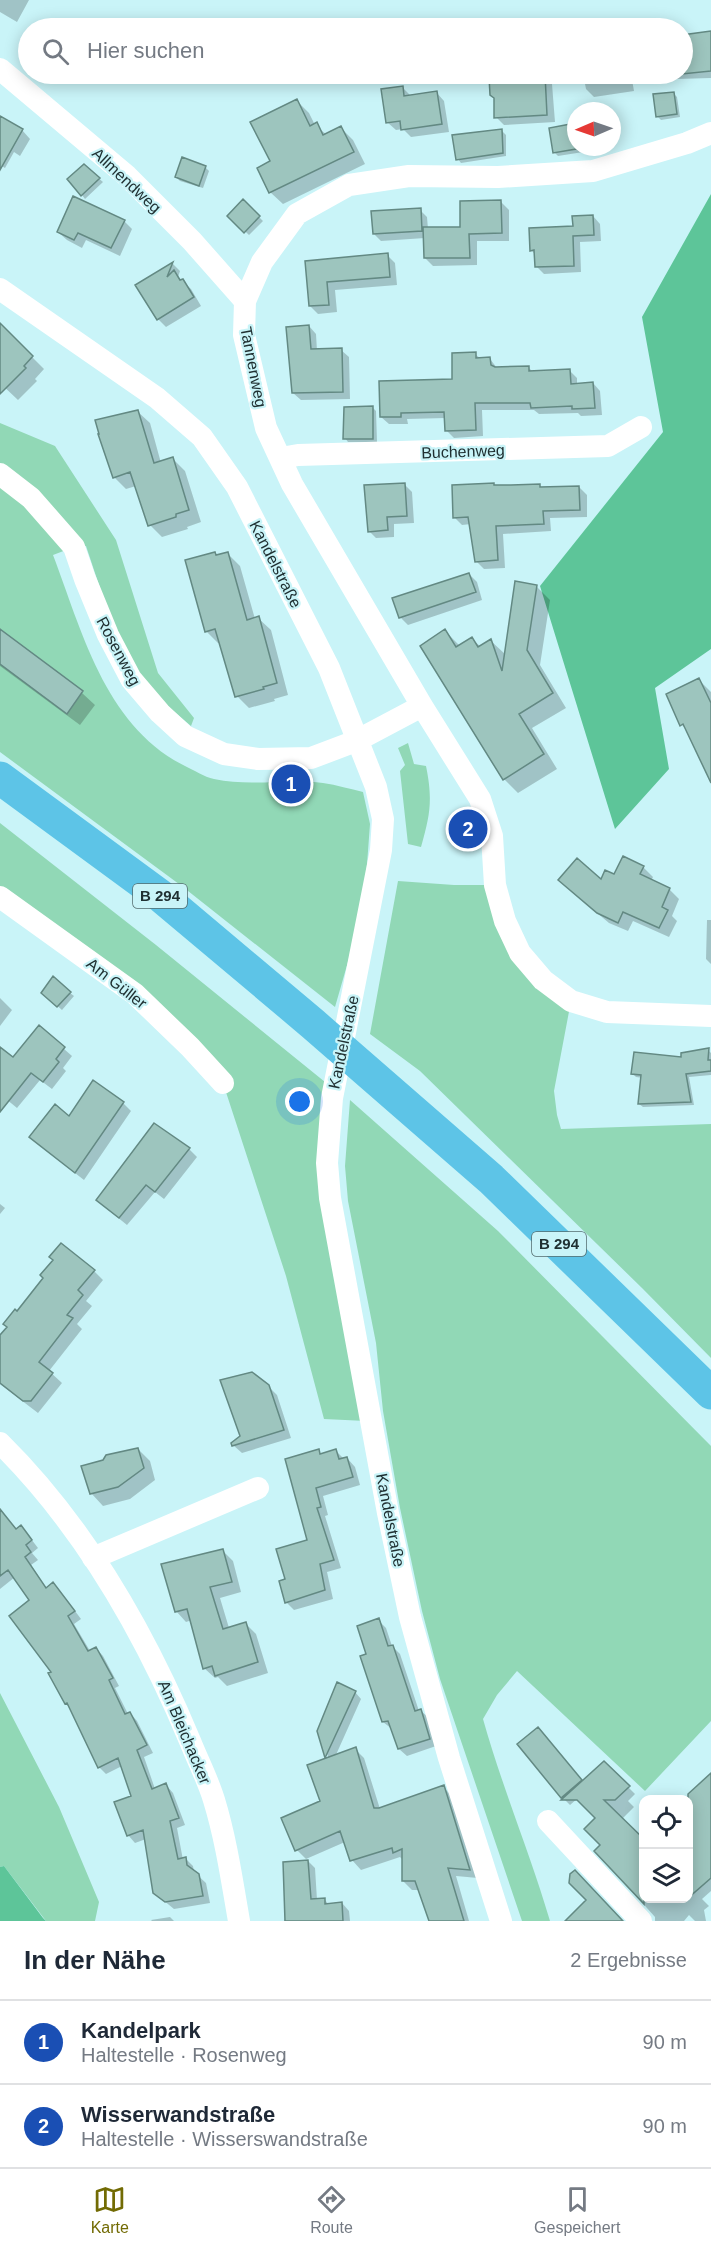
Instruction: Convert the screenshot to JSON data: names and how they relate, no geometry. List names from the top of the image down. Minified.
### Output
{"streets":{"highway":["B 294"],"street":["Allmendweg","Tannenweg","Buchenweg","Kandelstraße","Rosenweg","Am Güller","Am Bleichacker"]},"crossings":[["Allmendweg","Tannenweg"],["Tannenweg","Buchenweg"],["Tannenweg","Rosenweg"],["Kandelstraße","Rosenweg"]],"north":"left","page":{"search":"Hier suchen","pins":["1","2"],"heading":["In der Nähe","2 Ergebnisse"],"list":[{"mark":"1","name":"Kandelpark","note":"Haltestelle · Rosenweg","value":"90 m"},{"mark":"2","name":"Wisserwandstraße","note":"Haltestelle · Wisserswandstraße","value":"90 m"}],"nav":["Karte","Route","Gespeichert"]}}
